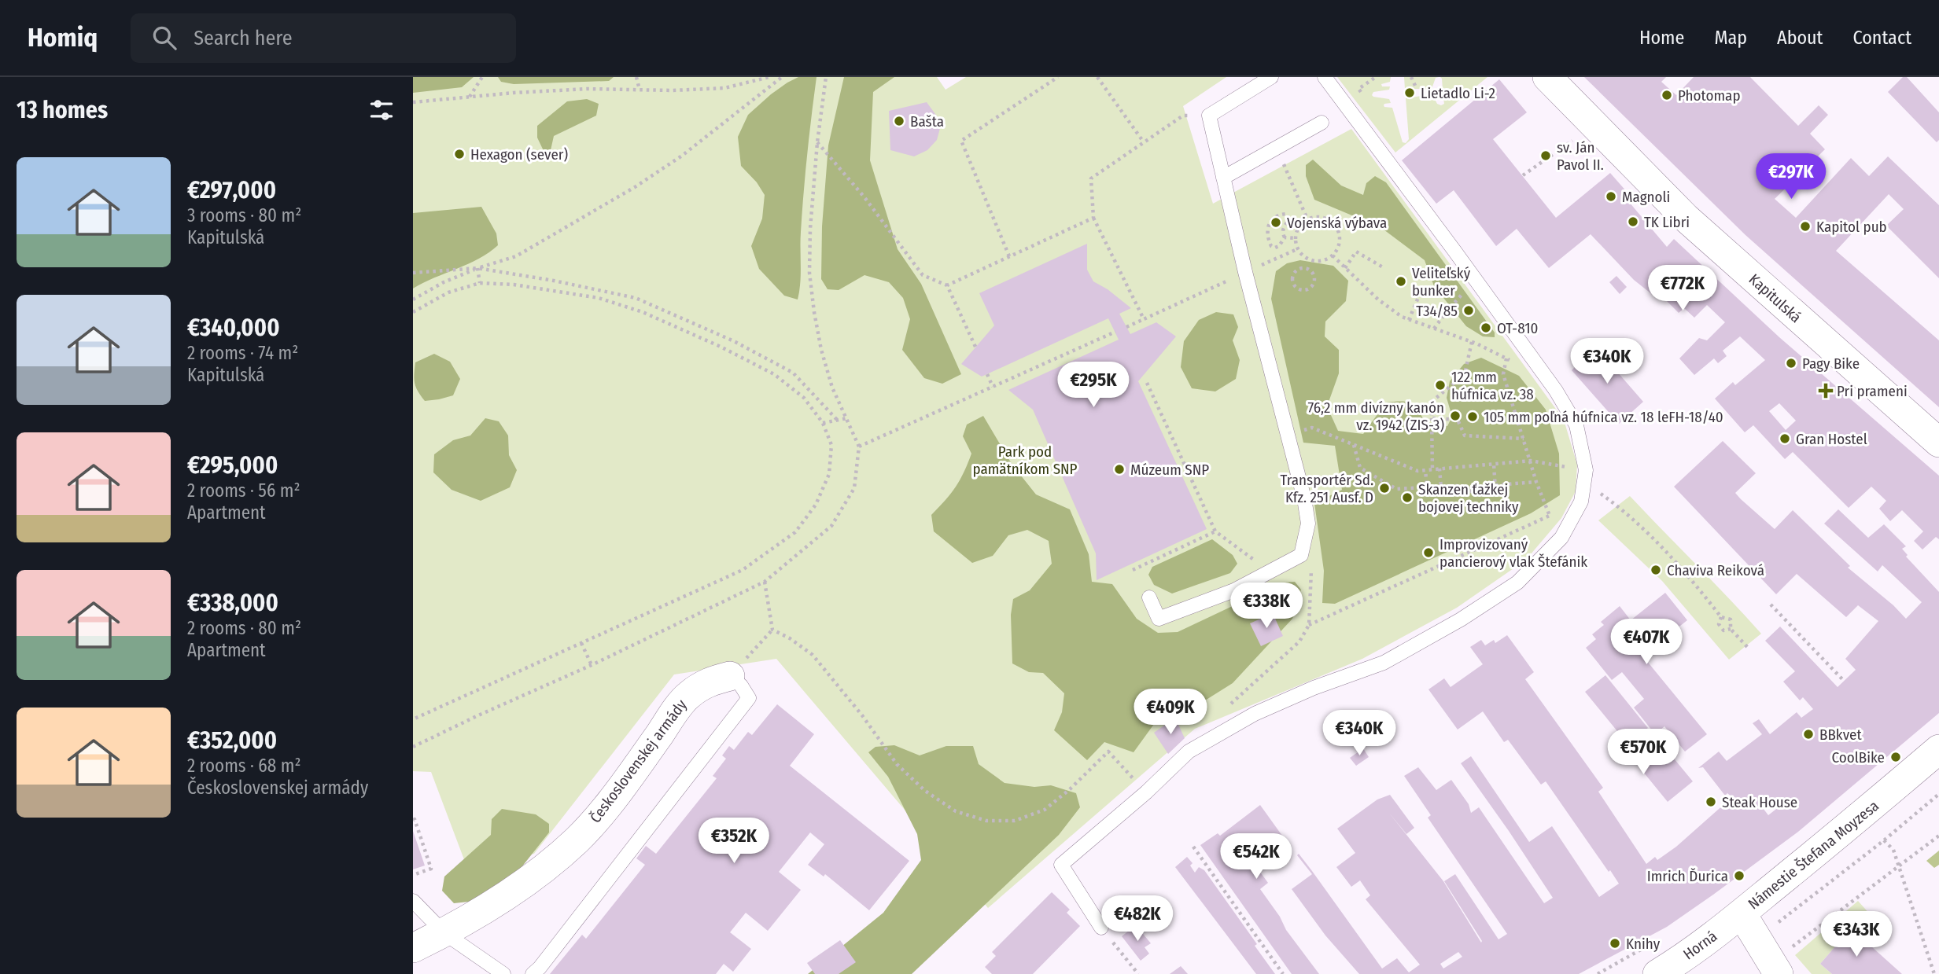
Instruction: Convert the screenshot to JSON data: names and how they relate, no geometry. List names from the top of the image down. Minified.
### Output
{"streets":{"street":["Kapitulská","Československej armády","Námestie Štefana Moyzesa","Horná"]},"crossings":[["Námestie Štefana Moyzesa","Horná"]],"parks":["Park pod pamätníkom SNP"],"places":{"other":["Lietadlo Li-2","Photomap","Bašta","Hexagon (sever)","sv. Ján Pavol II.","Magnoli","TK Libri","Vojenská výbava","Kapitol pub","Veliteľský bunker","T34/85","OT-810","Pagy Bike","122 mm húfnica vz. 38","76,2 mm divízny kanón vz. 1942 (ZIS-3)","105 mm poľná húfnica vz. 18 leFH-18/40","Gran Hostel","Múzeum SNP","Transportér Sd. Kfz. 251 Ausf. D","Skanzen ťažkej bojovej techniky","Improvizovaný pancierový vlak Štefánik","Chaviva Reiková","BBkvet","CoolBike","Steak House","Imrich Ďurica","Knihy"],"health":["Pri prameni"]},"page":{"header":"Homiq","search":"Search here","nav":["Home","Map","About","Contact"],"heading":"13 homes","list":[{"name":"€297,000","note":"3 rooms · 80 m² · Kapitulská"},{"name":"€340,000","note":"2 rooms · 74 m² · Kapitulská"},{"name":"€295,000","note":"2 rooms · 56 m² · Apartment"},{"name":"€338,000","note":"2 rooms · 80 m² · Apartment"},{"name":"€352,000","note":"2 rooms · 68 m² · Československej armády"}],"price":["€297K","€772K","€340K","€295K","€338K","€407K","€409K","€340K","€570K","€352K","€542K","€482K","€343K"]}}
